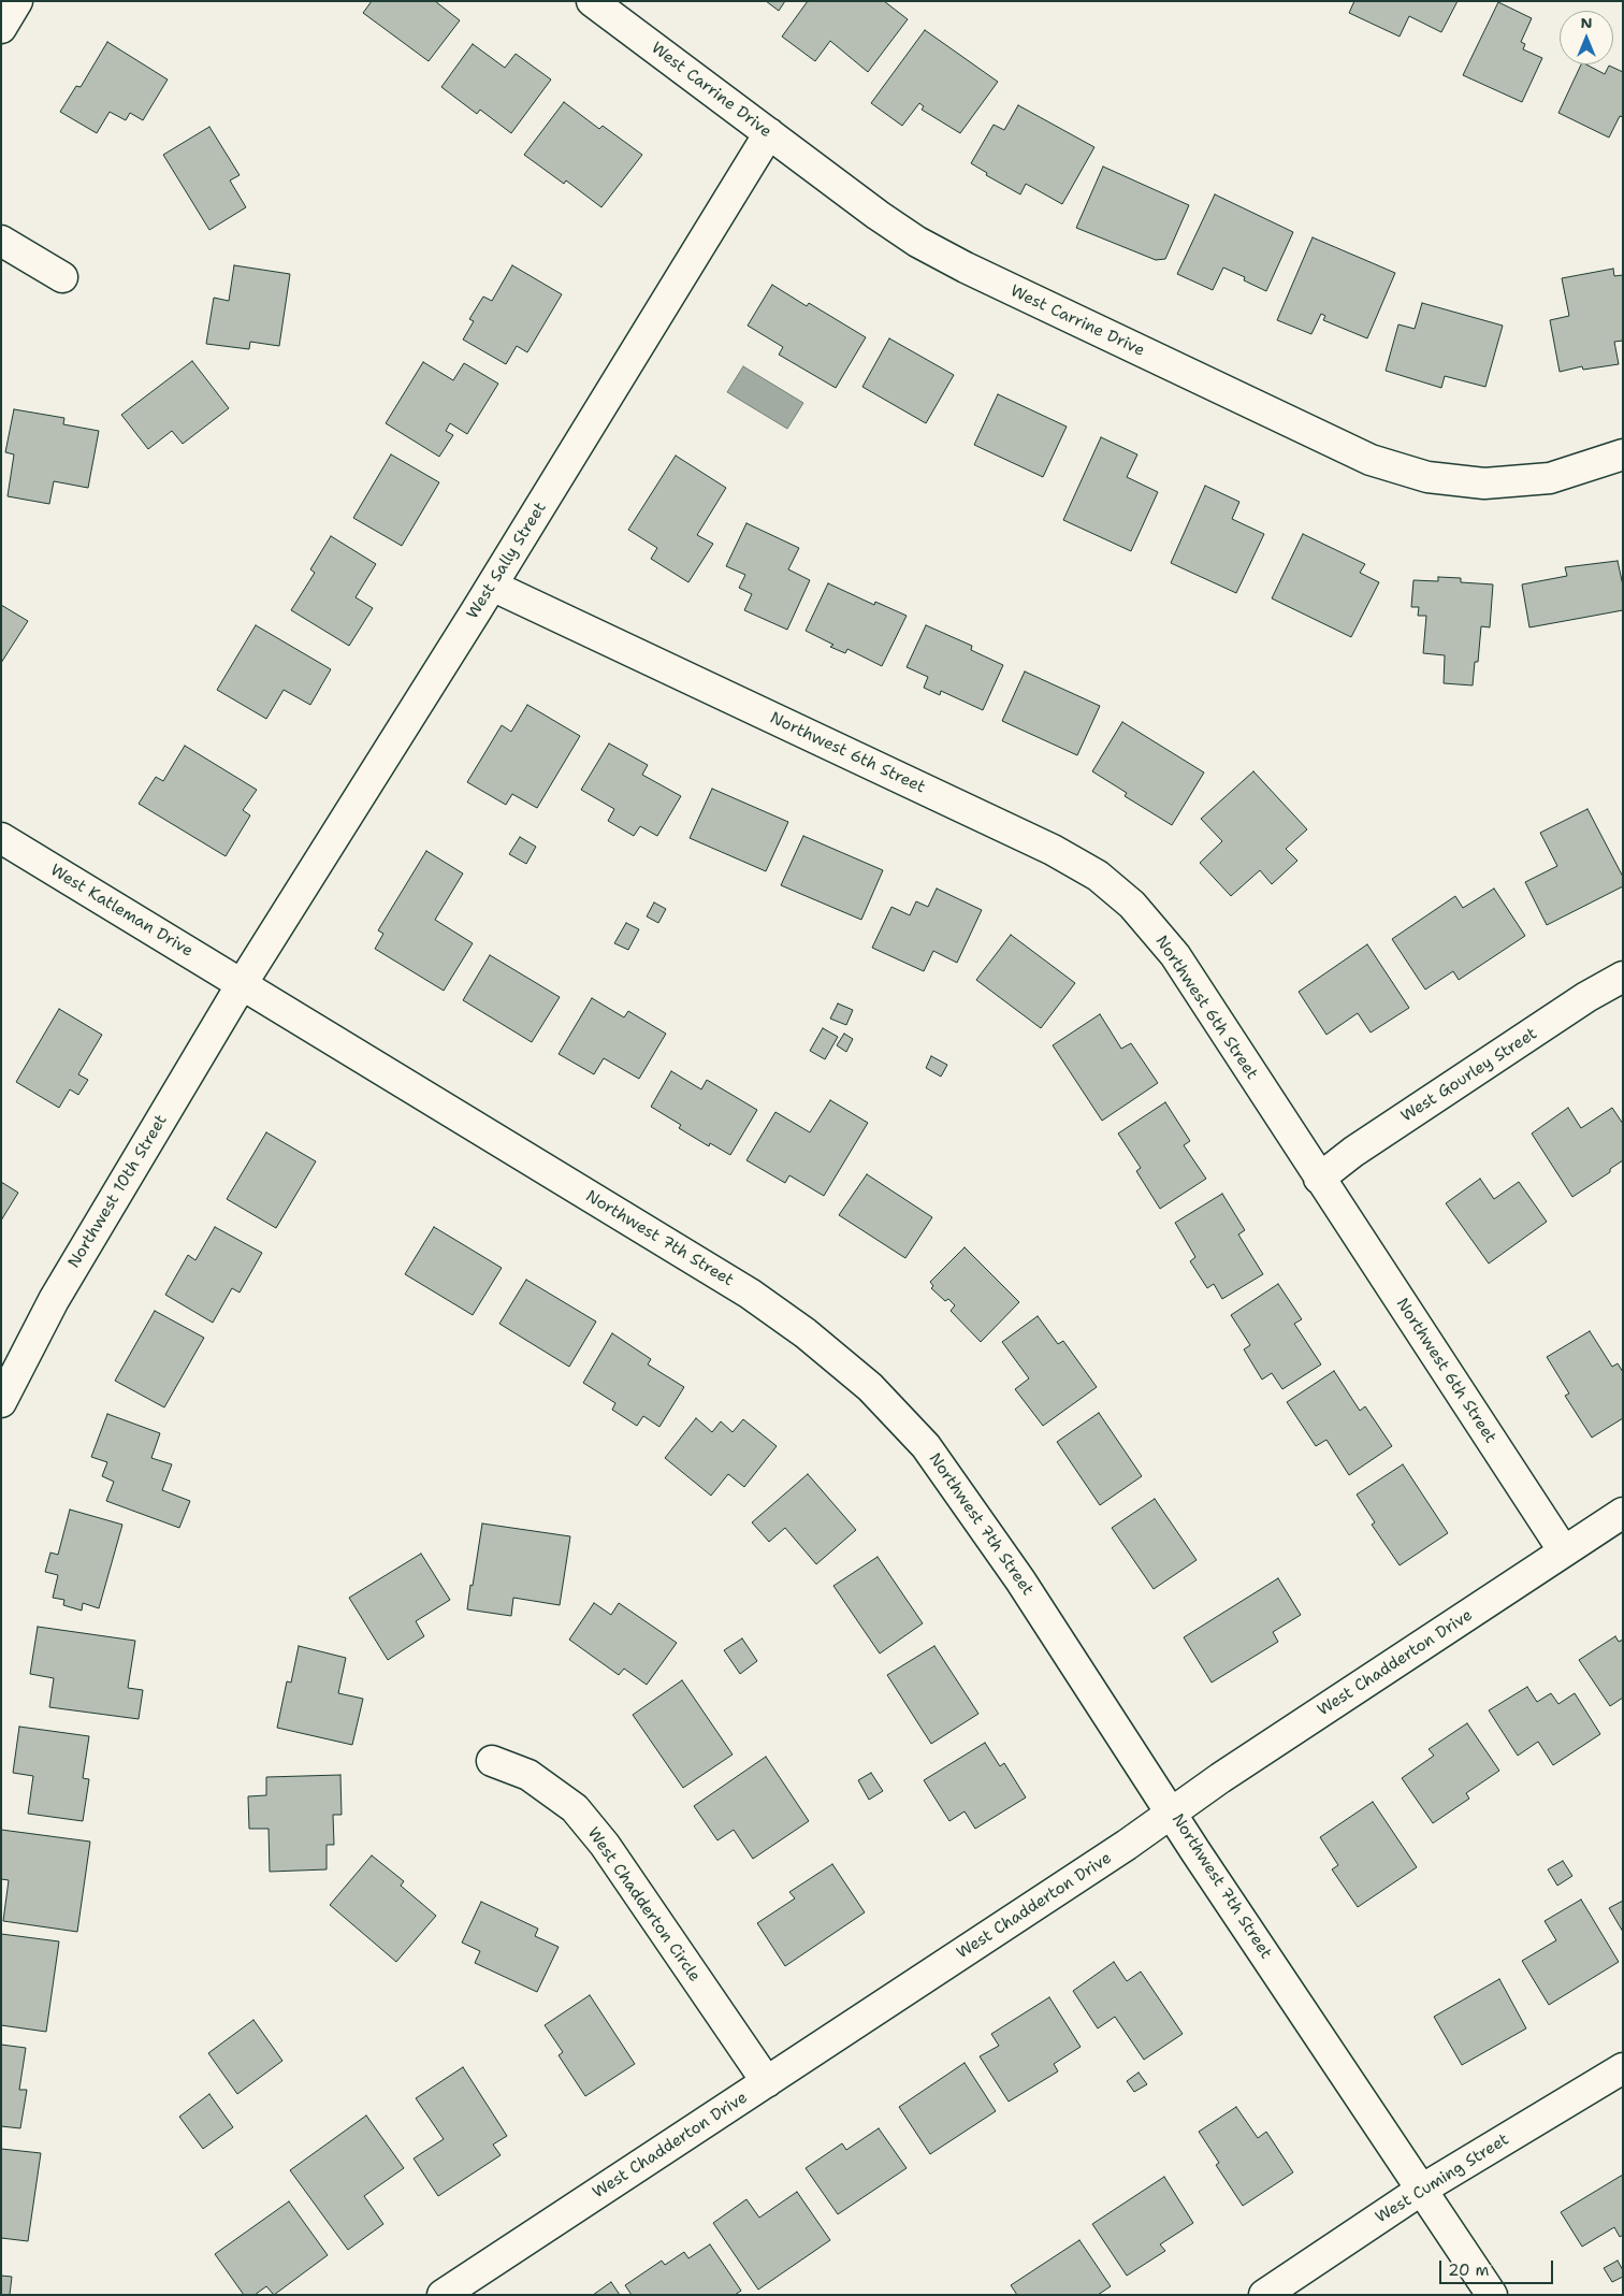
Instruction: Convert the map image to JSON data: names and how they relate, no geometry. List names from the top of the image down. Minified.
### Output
{"streets":{"street":["West Carrine Drive","West Sally Street","Northwest 6th Street","West Katleman Drive","West Gourley Street","Northwest 10th Street","Northwest 7th Street","West Chadderton Drive","West Chadderton Circle","West Cuming Street"]},"crossings":[["West Carrine Drive","West Sally Street"],["West Sally Street","Northwest 6th Street"],["West Sally Street","West Katleman Drive"],["West Sally Street","Northwest 10th Street"],["West Sally Street","Northwest 7th Street"],["Northwest 6th Street","West Gourley Street"],["Northwest 6th Street","West Chadderton Drive"],["West Katleman Drive","Northwest 10th Street"],["West Katleman Drive","Northwest 7th Street"],["Northwest 10th Street","Northwest 7th Street"],["Northwest 7th Street","West Chadderton Drive"],["Northwest 7th Street","West Cuming Street"],["West Chadderton Drive","West Chadderton Circle"]],"scale_bar":"20 m","north":"top"}
